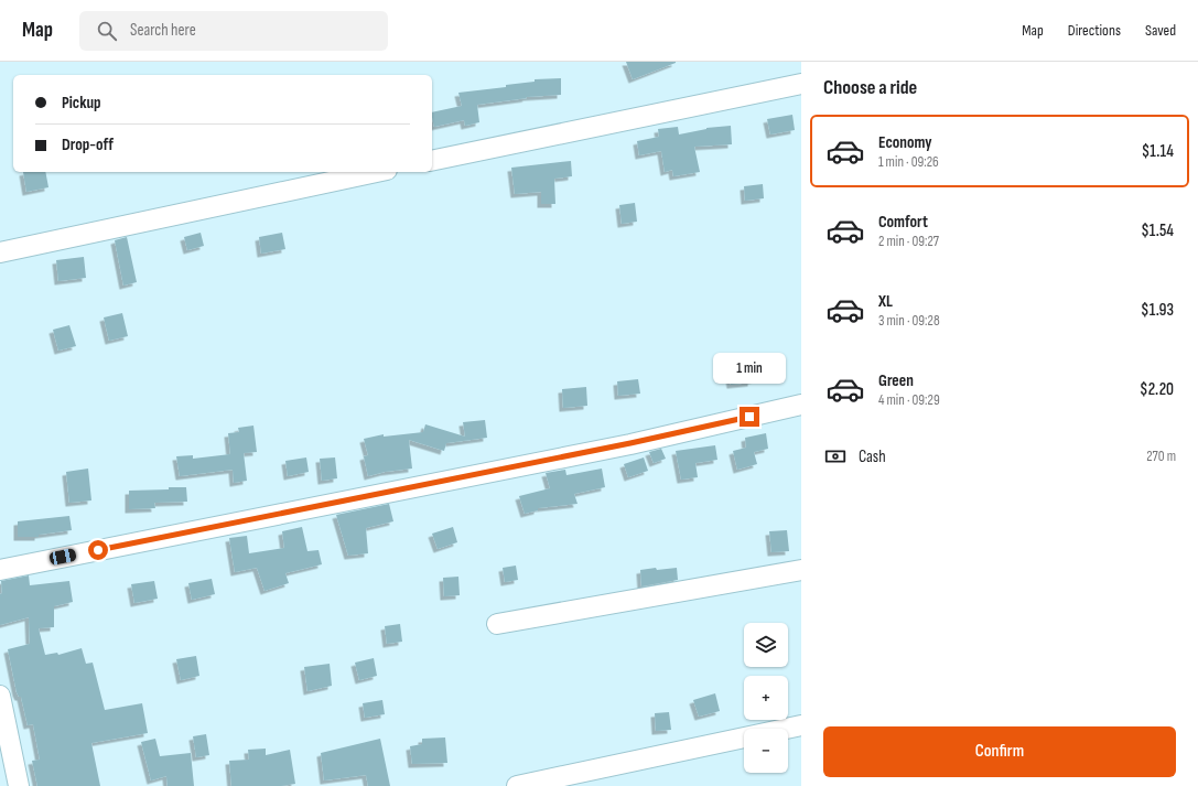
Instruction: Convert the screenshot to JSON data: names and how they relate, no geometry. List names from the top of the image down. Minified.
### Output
{"page":{"header":"Map","search":"Search here","nav":["Map","Directions","Saved"],"heading":"Choose a ride","banner":["Pickup","Drop-off"],"list":[{"name":"Economy","note":"1 min · 09:26","value":"$1.14"},{"name":"Comfort","note":"2 min · 09:27","value":"$1.54"},{"name":"XL","note":"3 min · 09:28","value":"$1.93"},{"name":"Green","note":"4 min · 09:29","value":"$2.20"}],"bubble":"1 min","pay":["Cash","270 m"],"map_buttons":["+","−"],"buttons":"Confirm"}}
